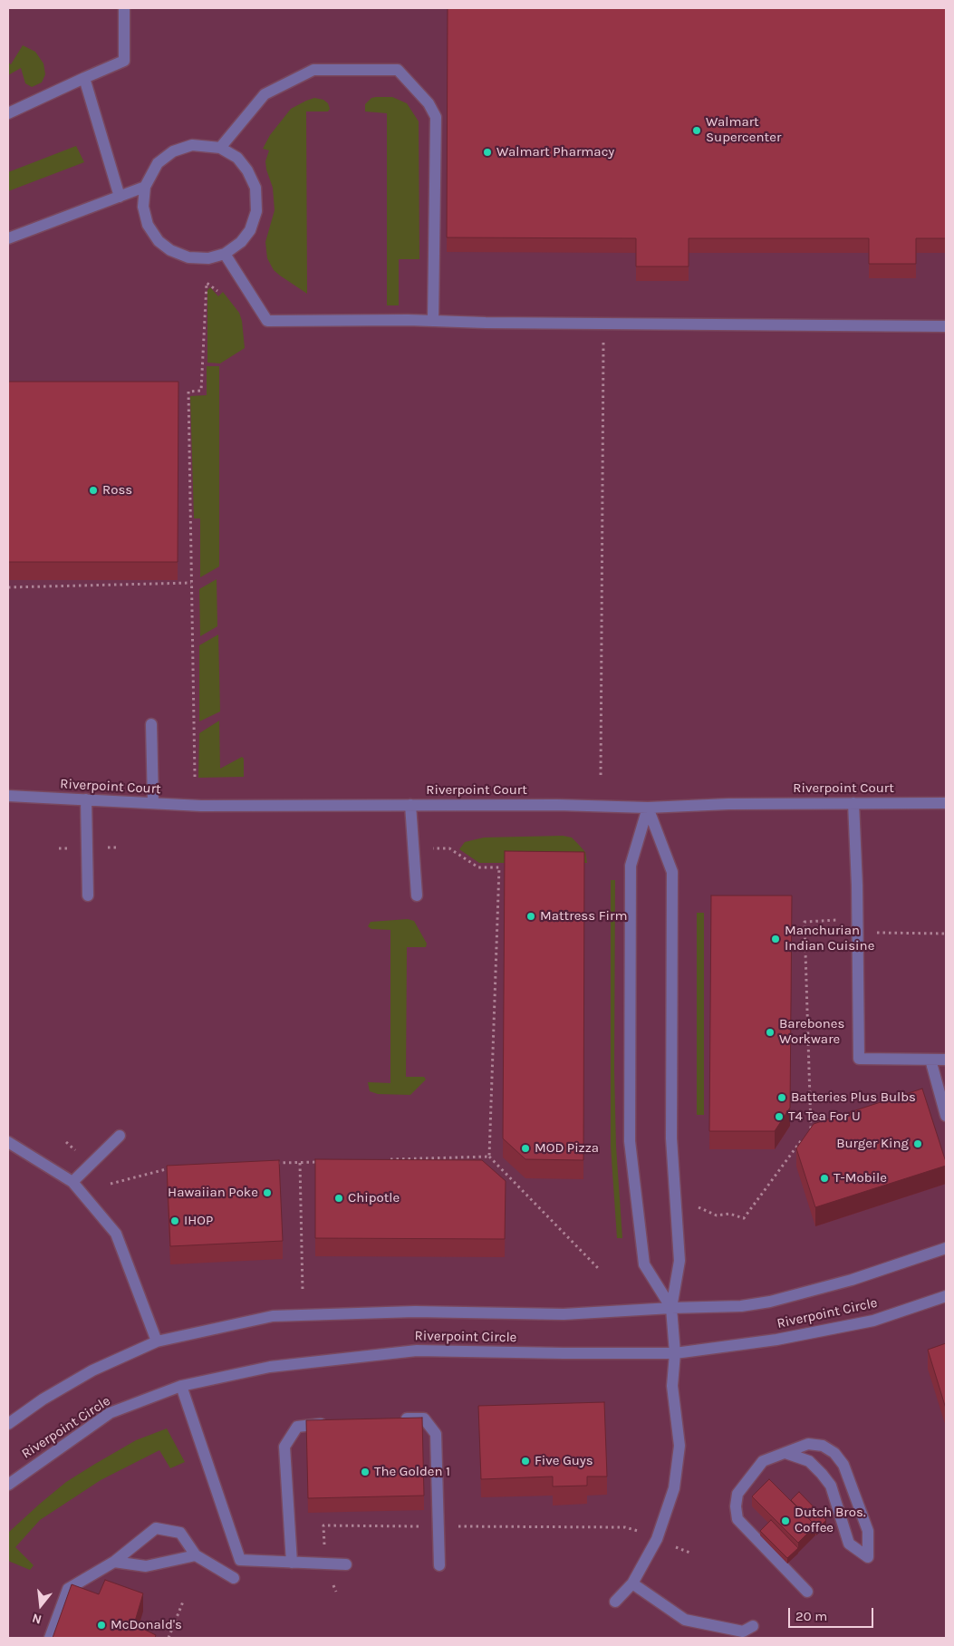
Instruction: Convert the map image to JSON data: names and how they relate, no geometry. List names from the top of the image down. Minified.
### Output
{"streets":{"street":["Riverpoint Court","Riverpoint Circle"]},"places":["Walmart Supercenter","Walmart Pharmacy","Ross","Mattress Firm","Manchurian Indian Cuisine","Barebones Workware","Batteries Plus Bulbs","T4 Tea For U","Burger King","MOD Pizza","T-Mobile","Hawaiian Poke","Chipotle","IHOP","Five Guys","The Golden 1","Dutch Bros. Coffee","McDonald's"],"scale_bar":"20 m","north":"bottom"}
